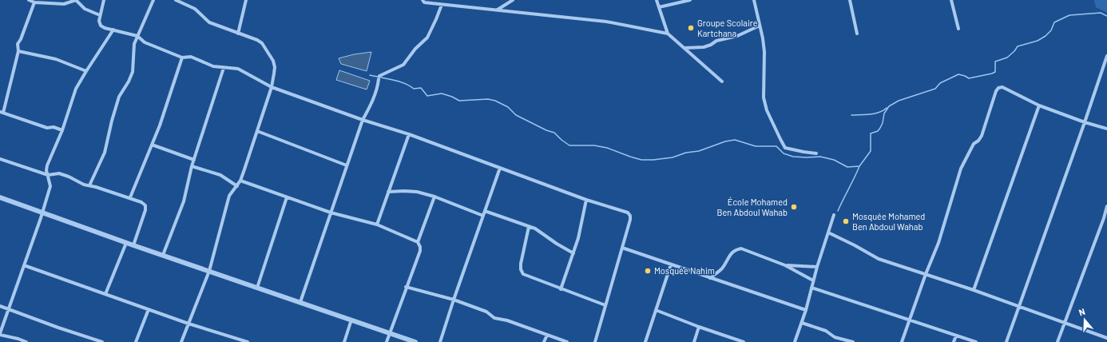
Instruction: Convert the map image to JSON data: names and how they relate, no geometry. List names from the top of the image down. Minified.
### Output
{"places":["Groupe Scolaire Kartchana","École Mohamed Ben Abdoul Wahab","Mosquée Mohamed Ben Abdoul Wahab","Mosquée Nahim"],"north":"top"}
